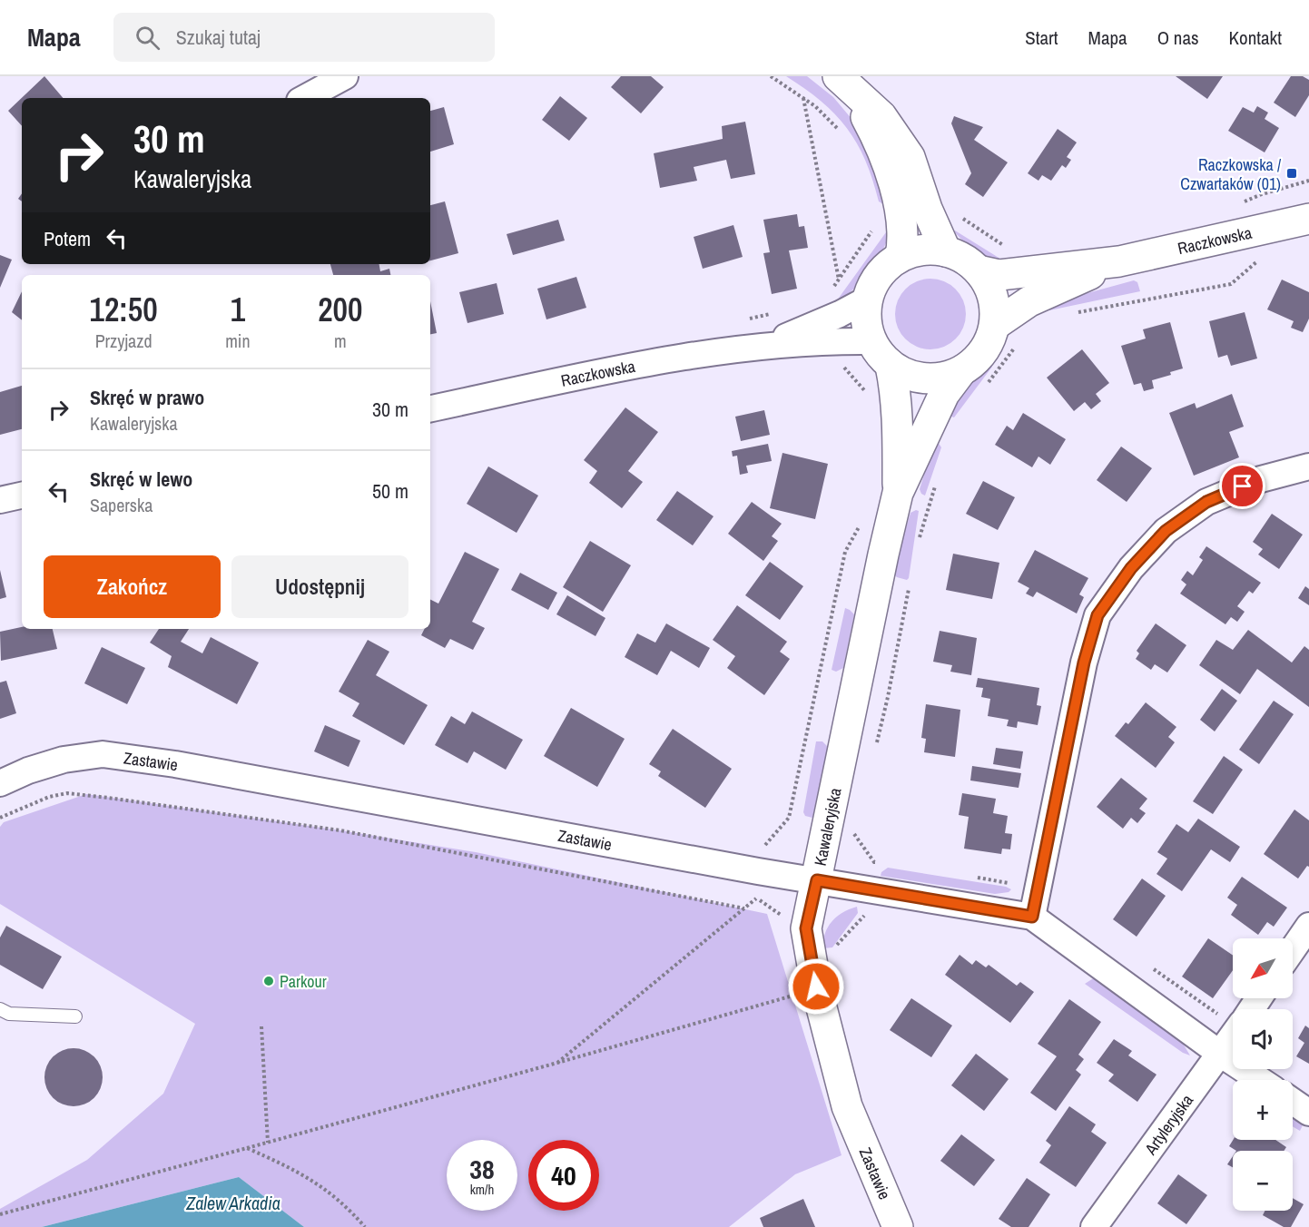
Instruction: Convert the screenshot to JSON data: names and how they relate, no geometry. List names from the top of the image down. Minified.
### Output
{"streets":{"street":["Raczkowska","Zastawie","Kawaleryjska","Artyleryjska"]},"crossings":[["Raczkowska","Kawaleryjska"],["Zastawie","Kawaleryjska"],["Kawaleryjska","Artyleryjska"]],"water":["Zalew Arkadia"],"places":{"transit":["Raczkowska / Czwartaków (01)"],"other":["Parkour"]},"north":"bottom left","page":{"header":"Mapa","search":"Szukaj tutaj","nav":["Start","Mapa","O nas","Kontakt"],"turn":["30 m","Kawaleryjska"],"then":"Potem","eta":["12:50","Przyjazd","1","min","200","m"],"list":[{"name":"Skręć w prawo","note":"Kawaleryjska","value":"30 m"},{"name":"Skręć w lewo","note":"Saperska","value":"50 m"}],"buttons":["Zakończ","Udostępnij"],"map_buttons":["+","−"],"speed":"38 km/h","limit":"40"}}
